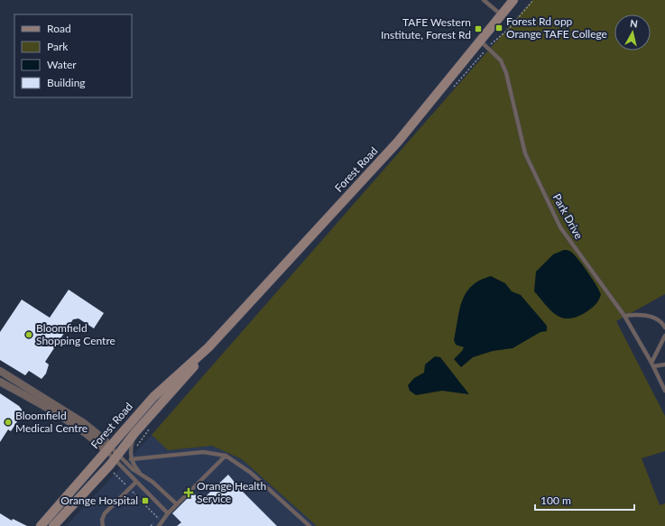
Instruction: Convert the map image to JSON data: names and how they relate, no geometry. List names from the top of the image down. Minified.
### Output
{"streets":{"main road":["Forest Road"],"lane":["Park Drive"]},"crossings":[["Forest Road","Park Drive"]],"places":{"transit":["Forest Rd opp Orange TAFE College","TAFE Western Institute, Forest Rd","Orange Hospital"],"other":["Bloomfield Shopping Centre","Bloomfield Medical Centre"],"health":["Orange Health Service"]},"legend":["Road","Park","Water","Building"],"scale_bar":"100 m","north":"top"}
